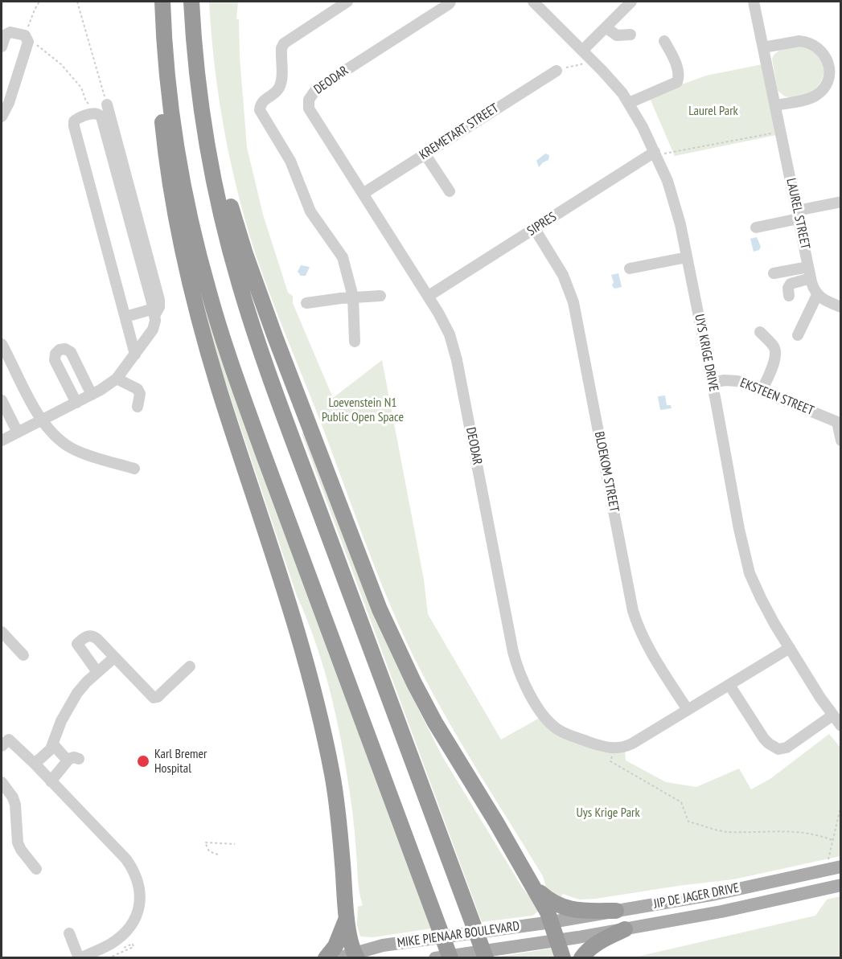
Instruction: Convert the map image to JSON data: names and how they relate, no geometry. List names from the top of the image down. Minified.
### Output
{"streets":{"main road":["JIP DE JAGER DRIVE","MIKE PIENAAR BOULEVARD"],"street":["DEODAR","KREMETART STREET","LAUREL STREET","SIPRES","UYS KRIGE DRIVE","EKSTEEN STREET","BLOEKOM STREET"]},"crossings":[["DEODAR","KREMETART STREET"],["DEODAR","SIPRES"],["SIPRES","UYS KRIGE DRIVE"],["SIPRES","BLOEKOM STREET"],["UYS KRIGE DRIVE","EKSTEEN STREET"],["JIP DE JAGER DRIVE","MIKE PIENAAR BOULEVARD"]],"parks":["Laurel Park","Loevenstein N1 Public Open Space","Uys Krige Park"],"places":["Karl Bremer Hospital"]}
